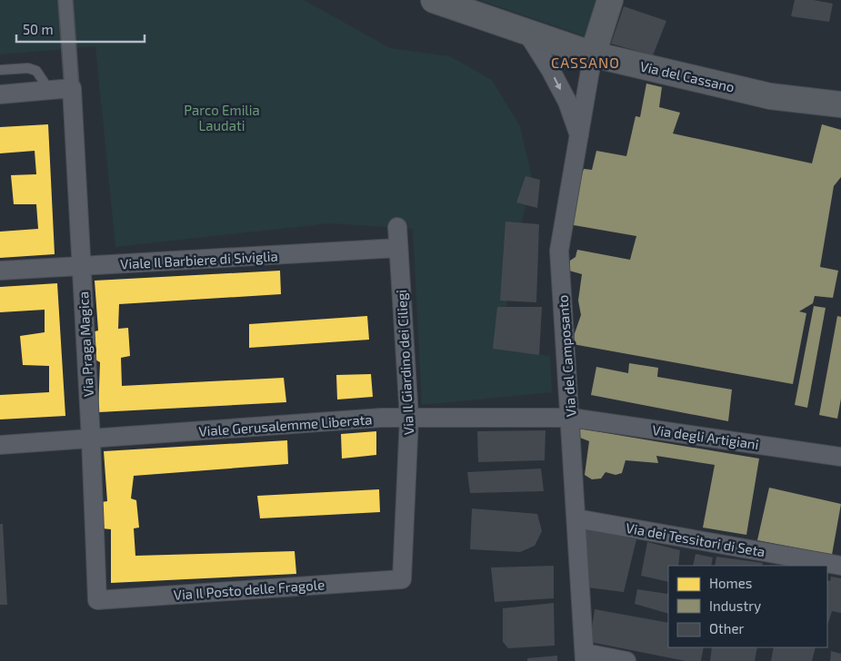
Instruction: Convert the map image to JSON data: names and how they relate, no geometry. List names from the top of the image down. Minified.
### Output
{"streets":{"main road":["Via del Cassano"],"street":["Viale Il Barbiere di Siviglia","Via Praga Magica","Via del Camposanto","Via Il Giardino dei Ciliegi","Viale Gerusalemme Liberata","Via degli Artigiani","Via dei Tessitori di Seta","Via Il Posto delle Fragole"]},"crossings":[["Via del Cassano","Via del Camposanto"],["Viale Il Barbiere di Siviglia","Via Praga Magica"],["Viale Il Barbiere di Siviglia","Via Il Giardino dei Ciliegi"],["Via Praga Magica","Viale Gerusalemme Liberata"],["Via Praga Magica","Via Il Posto delle Fragole"],["Via del Camposanto","Viale Gerusalemme Liberata"],["Via del Camposanto","Via degli Artigiani"],["Via del Camposanto","Via dei Tessitori di Seta"],["Via Il Giardino dei Ciliegi","Viale Gerusalemme Liberata"],["Via Il Giardino dei Ciliegi","Via Il Posto delle Fragole"],["Viale Gerusalemme Liberata","Via degli Artigiani"]],"districts":["CASSANO"],"parks":["Parco Emilia Laudati"],"legend":["Homes","Industry","Other"],"scale_bar":"50 m"}
